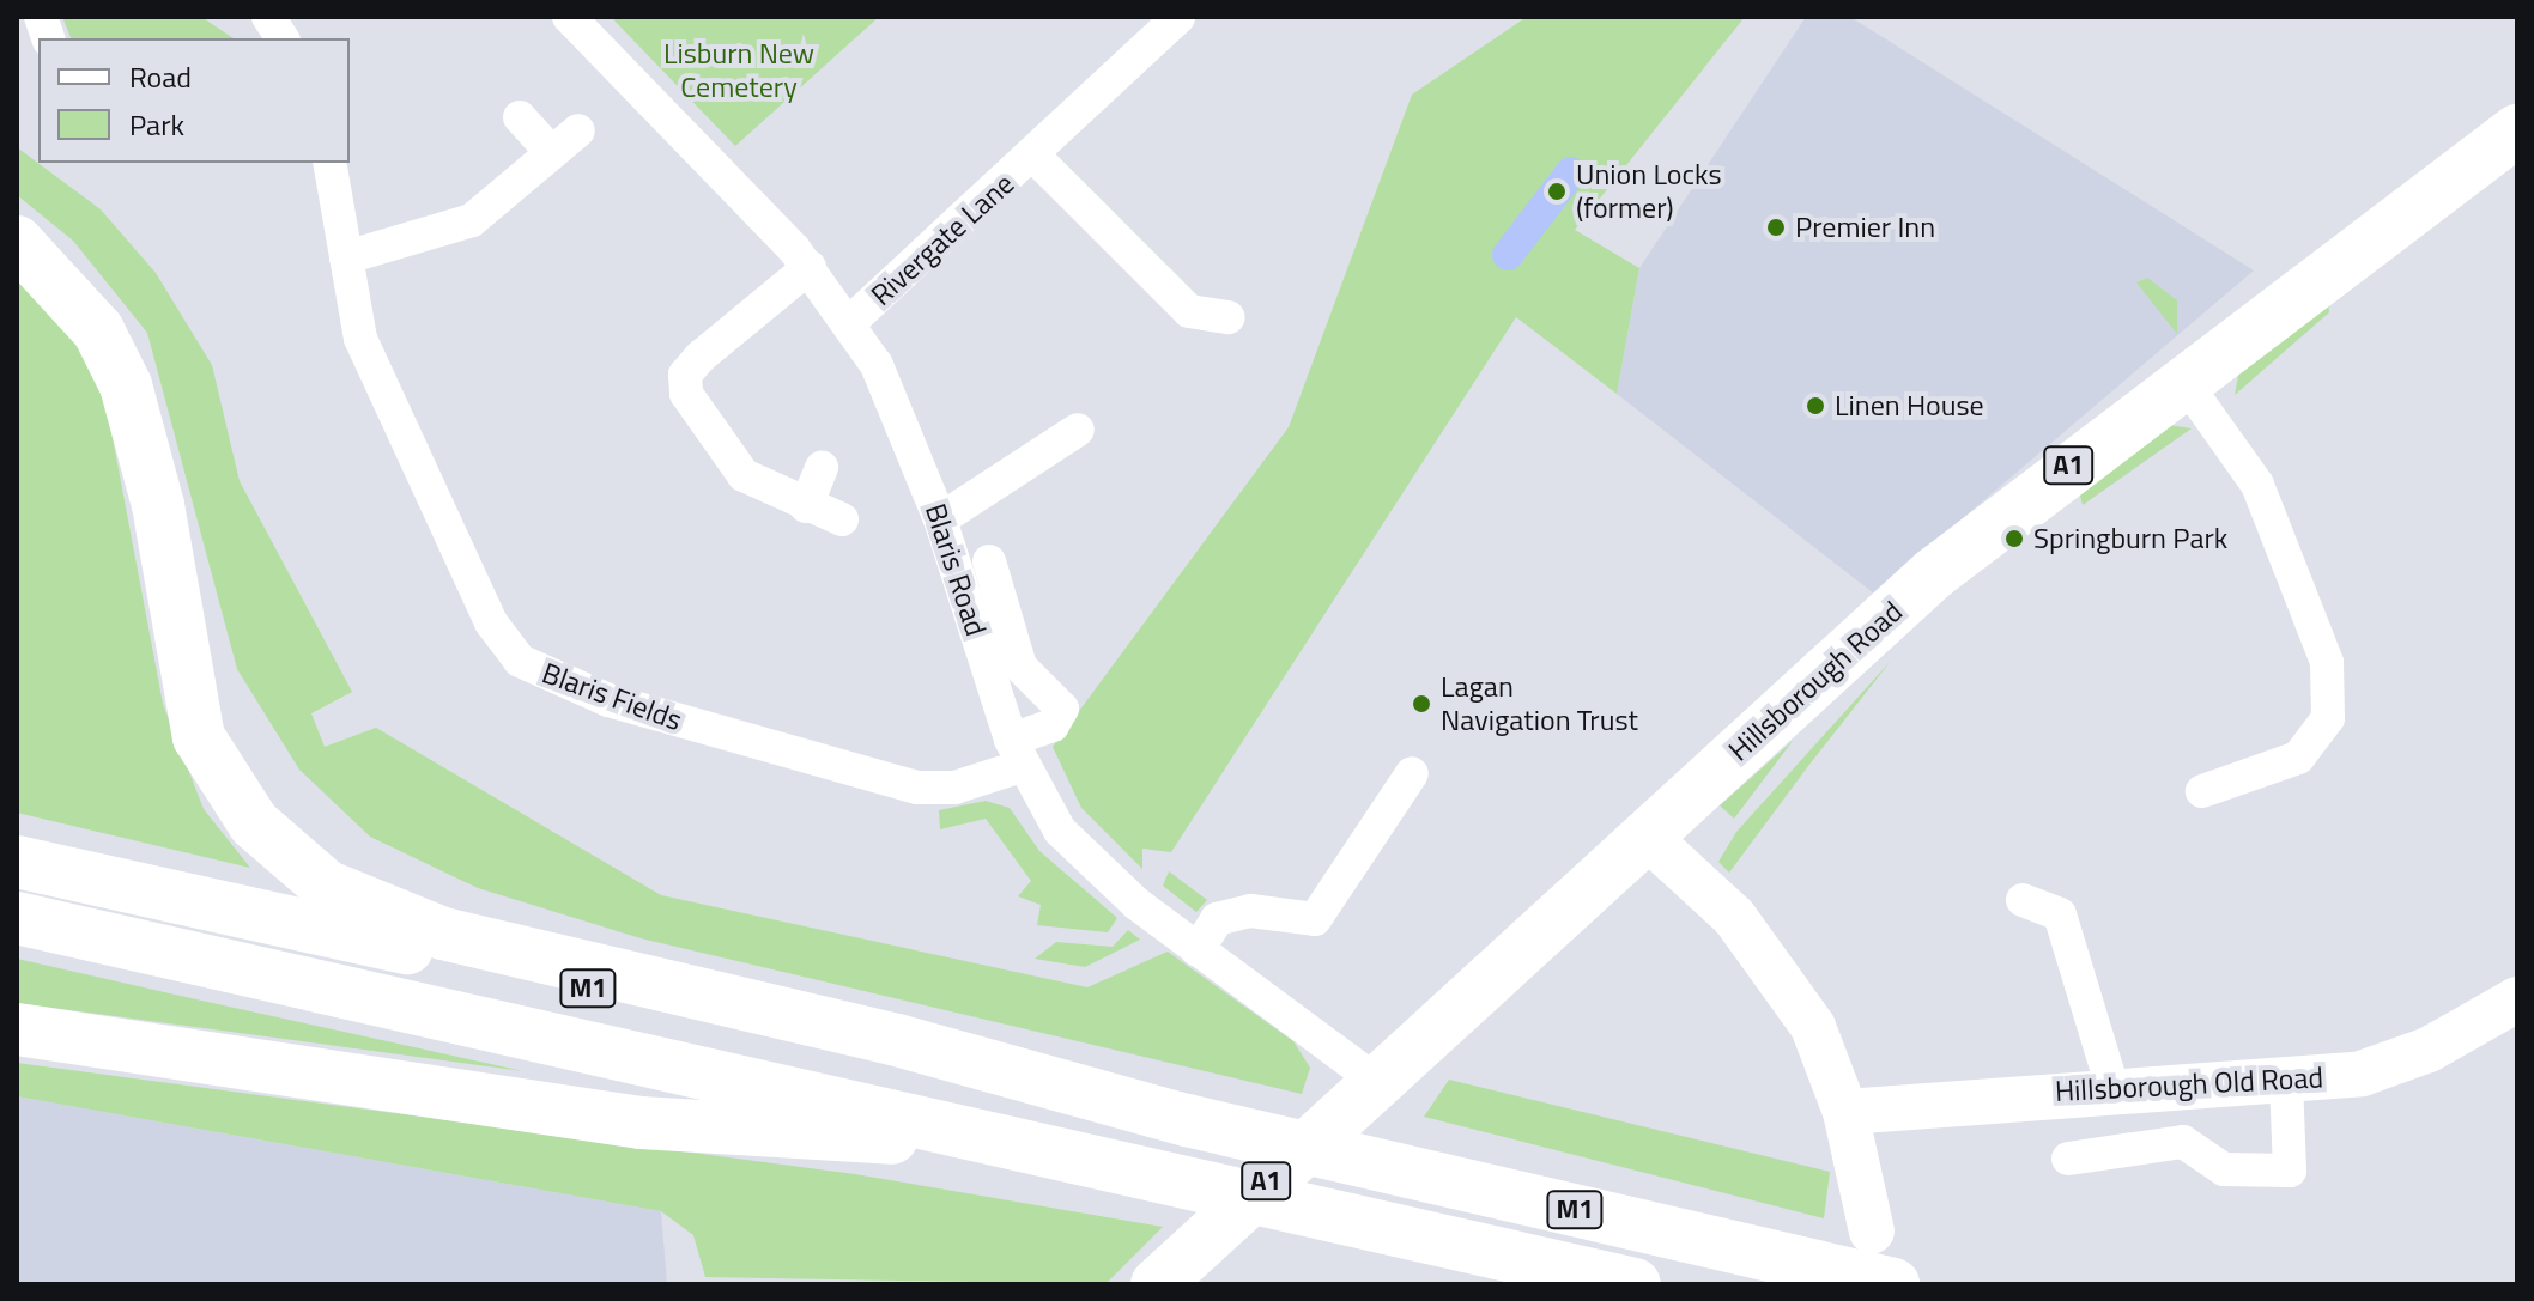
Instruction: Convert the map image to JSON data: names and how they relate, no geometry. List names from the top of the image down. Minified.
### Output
{"streets":{"highway":["A1","Hillsborough Road","M1"],"street":["Rivergate Lane","Blaris Road","Blaris Fields","Hillsborough Old Road"]},"crossings":[["Rivergate Lane","Blaris Road"],["Blaris Road","Hillsborough Road"],["Blaris Road","Blaris Fields"]],"parks":["Lisburn New Cemetery"],"places":["Union Locks (former)","Premier Inn","Linen House","Springburn Park","Lagan Navigation Trust"],"legend":["Road","Park"]}
